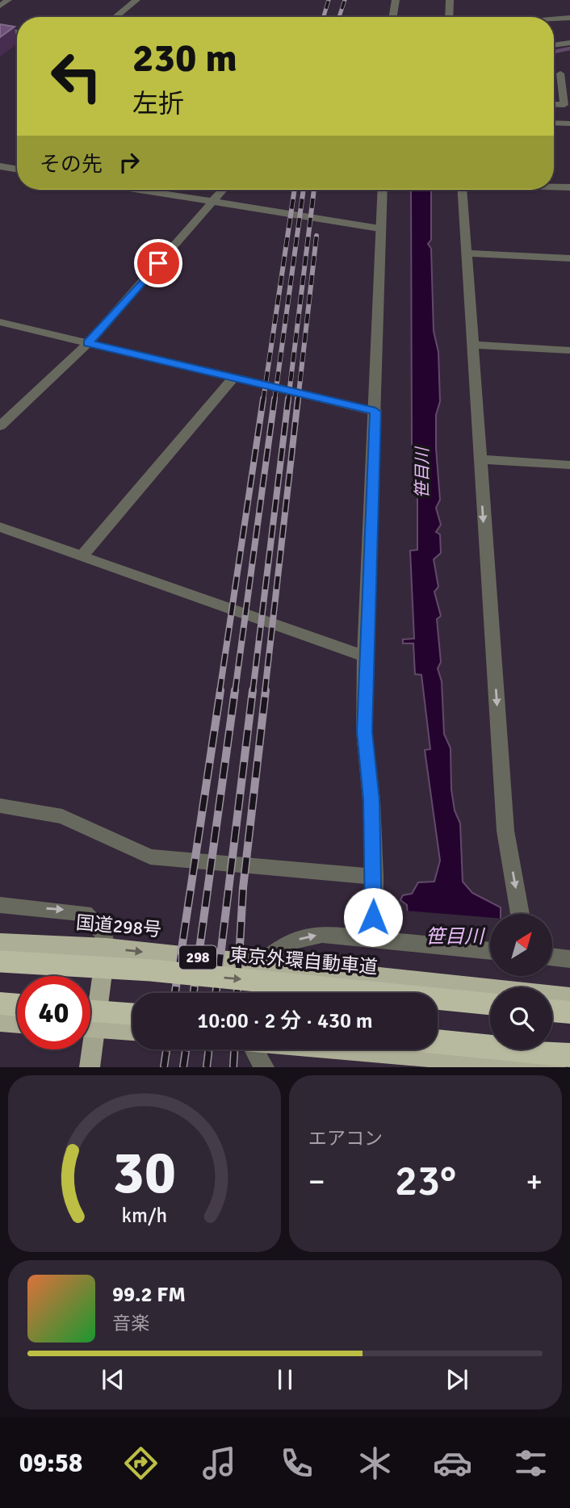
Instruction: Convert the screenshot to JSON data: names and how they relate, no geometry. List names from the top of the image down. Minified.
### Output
{"streets":{"highway":["国道298号","298","東京外環自動車道"]},"water":["笹目川"],"north":"top right","page":{"turn":["230 m","左折"],"then":"その先","limit":"40","trip":"10:00 · 2 分 · 430 m","tile":"エアコン","heat":["−","23°","+"],"song":["99.2 FM","音楽"],"tabs":"09:58","gauge":["30","km/h"]}}
